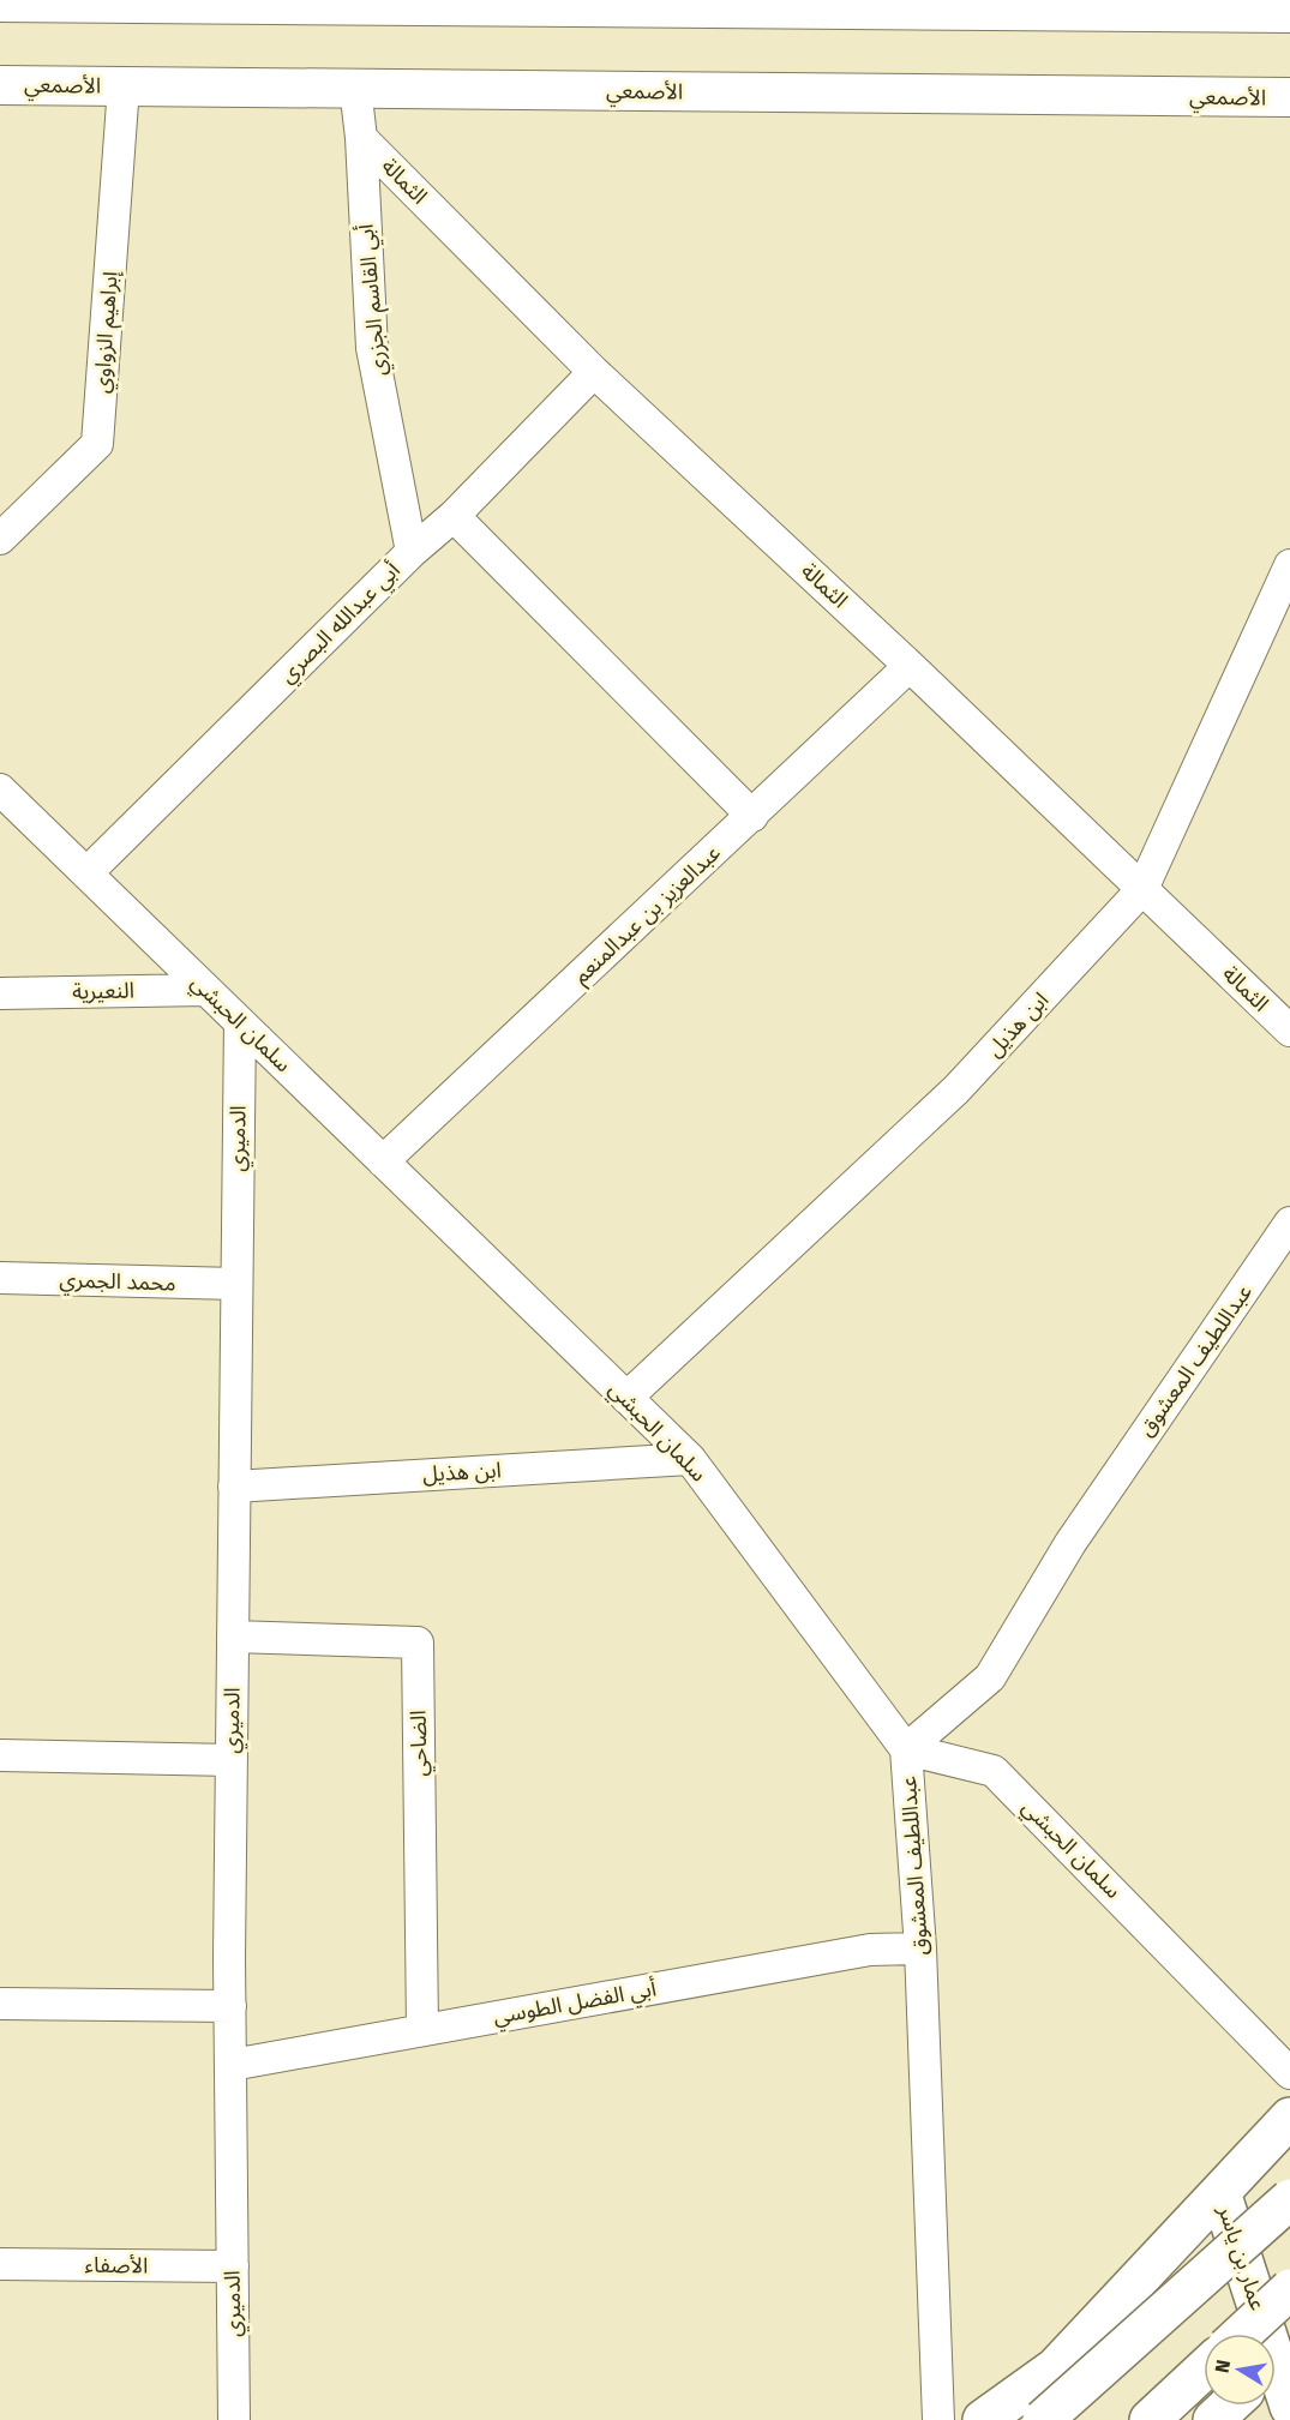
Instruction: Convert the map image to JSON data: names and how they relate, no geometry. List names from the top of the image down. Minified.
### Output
{"streets":{"main road":["عمار بن ياسر"],"street":["الأصمعي","الثمالة","أبي القاسم الجزري","إبراهيم الزواوي","أبي عبدالله البصري","عبدالعزيز بن عبدالمنعم","النعيرية","سلمان الحبشي","ابن هذيل","الدميري","محمد الجمري","عبداللطيف المعشوق","الضاحي","أبي الفضل الطوسي","الأصفاء"]},"crossings":[["الأصمعي","أبي القاسم الجزري"],["الأصمعي","إبراهيم الزواوي"],["الثمالة","أبي القاسم الجزري"],["الثمالة","أبي عبدالله البصري"],["الثمالة","عبدالعزيز بن عبدالمنعم"],["الثمالة","ابن هذيل"],["أبي القاسم الجزري","أبي عبدالله البصري"],["أبي عبدالله البصري","سلمان الحبشي"],["عبدالعزيز بن عبدالمنعم","سلمان الحبشي"],["النعيرية","سلمان الحبشي"],["سلمان الحبشي","ابن هذيل"],["سلمان الحبشي","الدميري"],["سلمان الحبشي","عبداللطيف المعشوق"],["ابن هذيل","الدميري"],["الدميري","محمد الجمري"],["الدميري","الضاحي"],["الدميري","أبي الفضل الطوسي"],["الدميري","الأصفاء"],["عبداللطيف المعشوق","أبي الفضل الطوسي"],["الضاحي","أبي الفضل الطوسي"]],"north":"left"}
